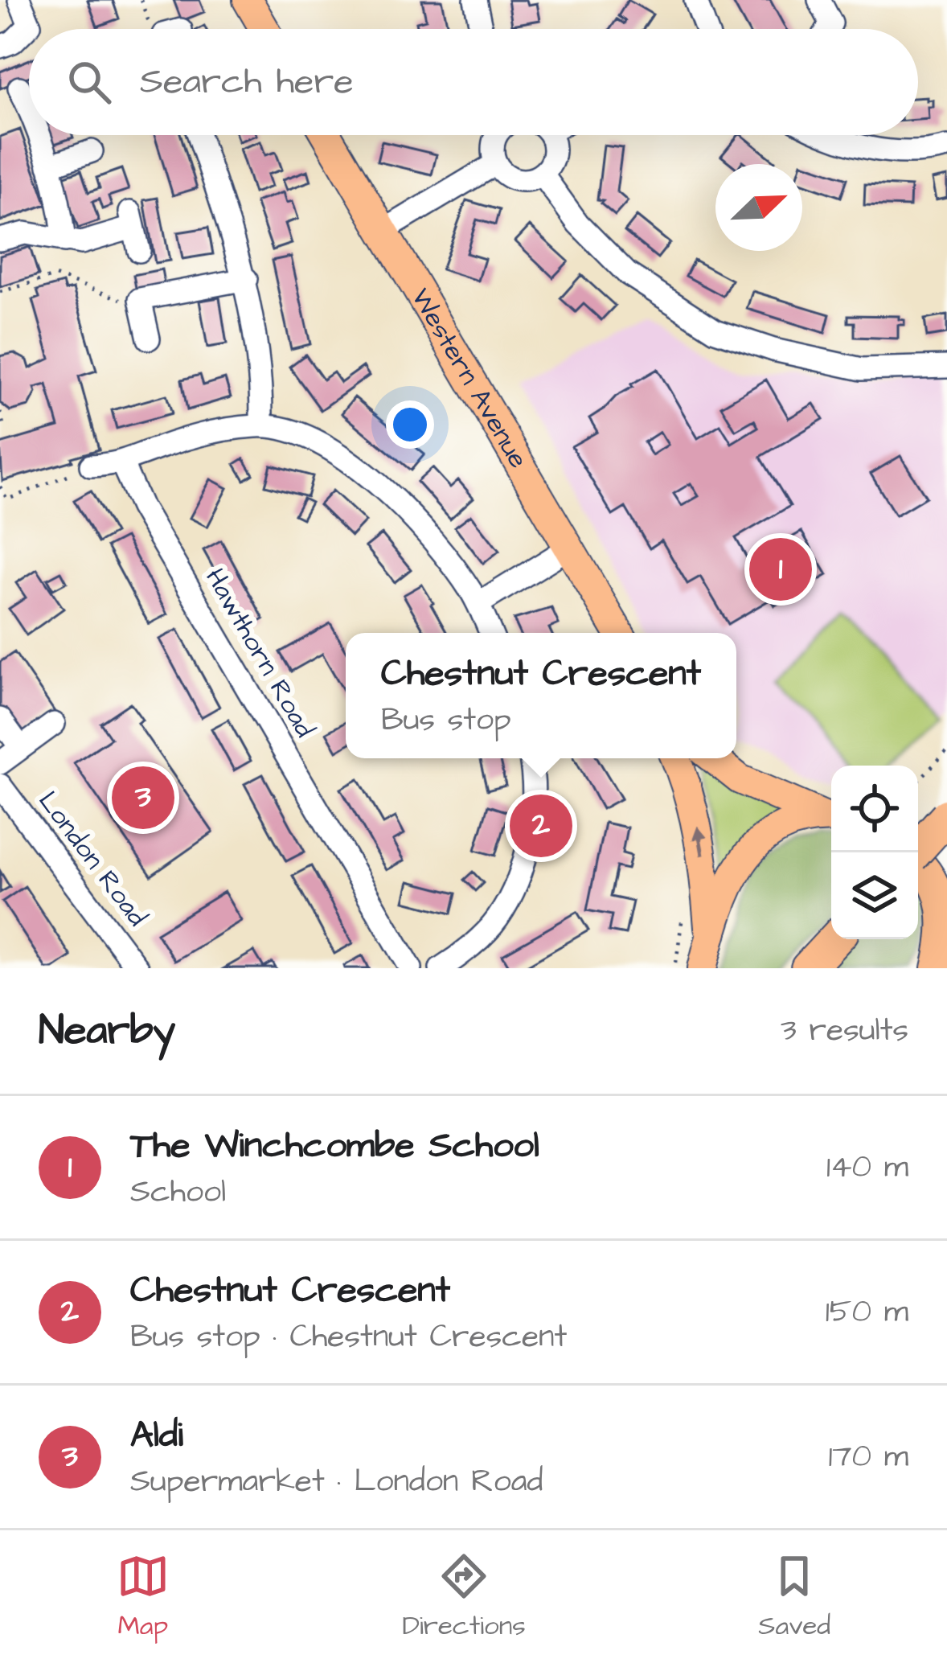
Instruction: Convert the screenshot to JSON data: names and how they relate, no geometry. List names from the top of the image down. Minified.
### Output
{"streets":{"main road":["Western Avenue"],"street":["Hawthorn Road","London Road"]},"north":"top right","page":{"search":"Search here","pins":["1","3","2"],"popup":["Chestnut Crescent","Bus stop"],"heading":["Nearby","3 results"],"list":[{"mark":"1","name":"The Winchcombe School","note":"School","value":"140 m"},{"mark":"2","name":"Chestnut Crescent","note":"Bus stop · Chestnut Crescent","value":"150 m"},{"mark":"3","name":"Aldi","note":"Supermarket · London Road","value":"170 m"}],"nav":["Map","Directions","Saved"]}}
